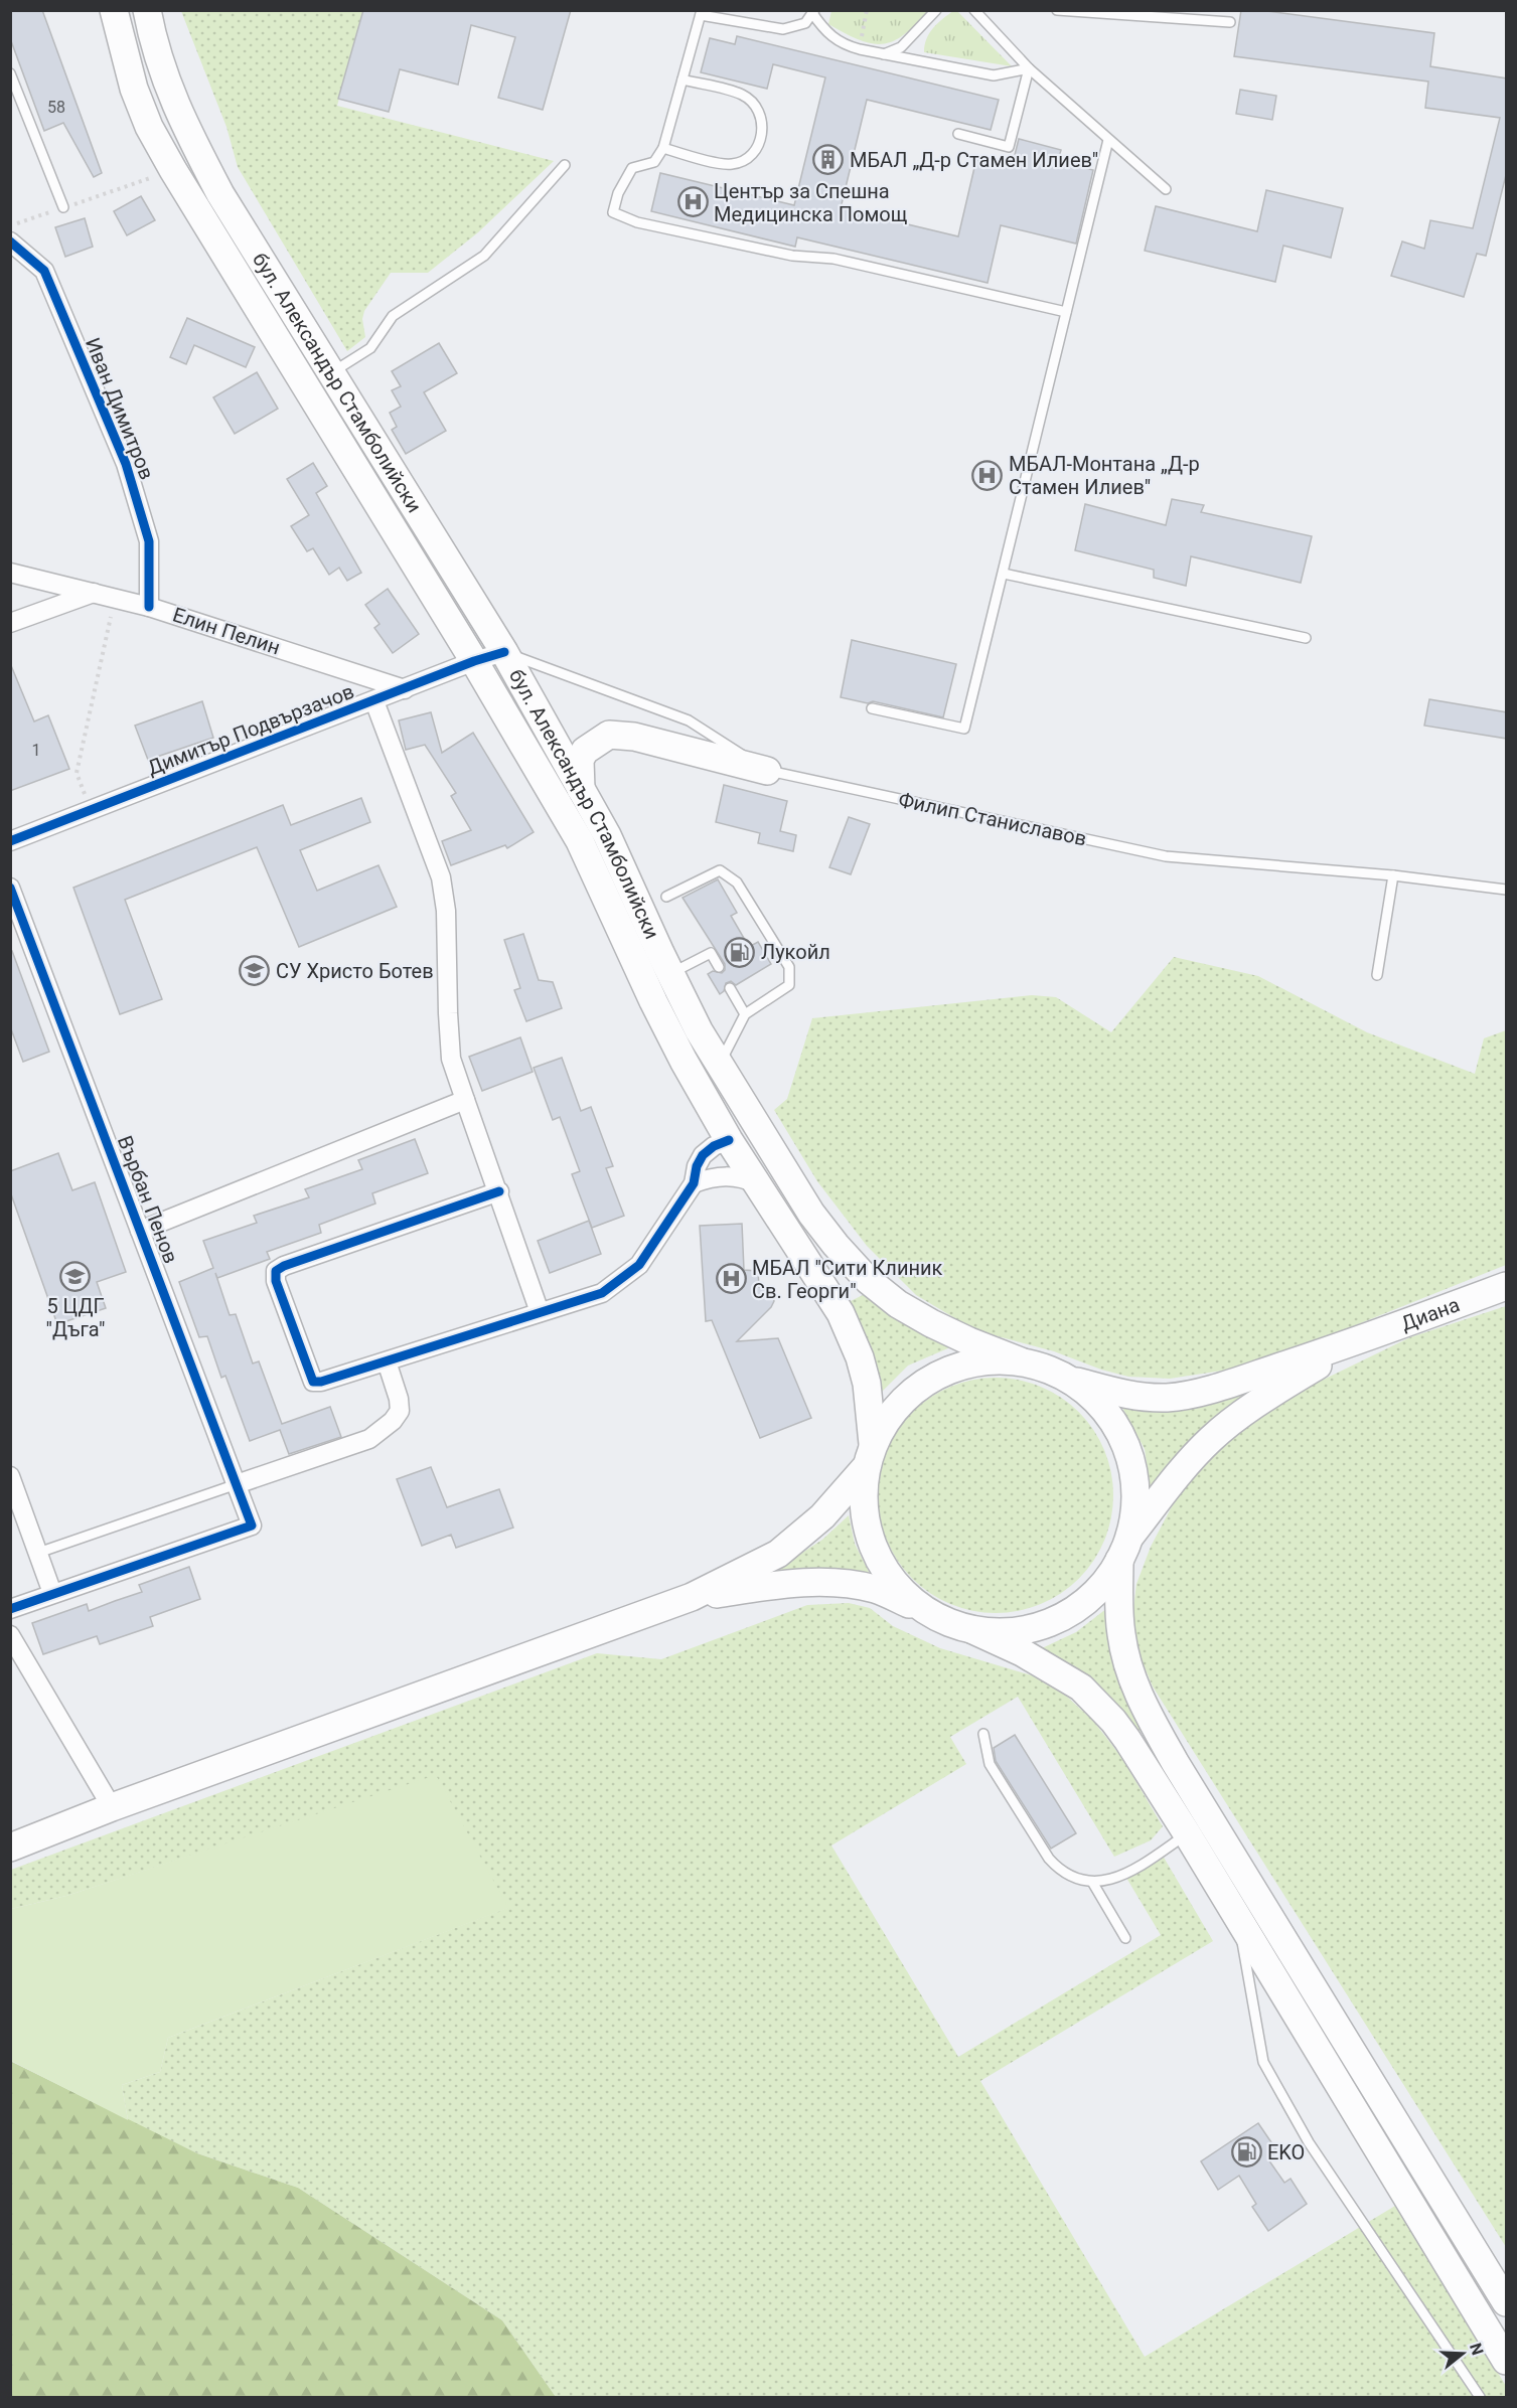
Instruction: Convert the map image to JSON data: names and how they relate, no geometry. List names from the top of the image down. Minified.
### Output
{"streets":{"main road":["бул. Александър Стамболийски","Диана"],"street":["Иван Димитров","Елин Пелин","Димитър Подвързачов","Върбан Пенов"],"lane":["Филип Станиславов"]},"crossings":[["бул. Александър Стамболийски","Димитър Подвързачов"],["бул. Александър Стамболийски","Филип Станиславов"],["Иван Димитров","Елин Пелин"],["Елин Пелин","Димитър Подвързачов"],["Димитър Подвързачов","Филип Станиславов"]],"places":{"building":["МБАЛ „Д-р Стамен Илиев\""],"hospital":["Център за Спешна Медицинска Помощ","МБАЛ-Монтана „Д-р Стамен Илиев\"","МБАЛ \"Сити Клиник Св. Георги\""],"fuel station":["Лукойл","EKO"],"school or university":["СУ Христо Ботев","5 ЦДГ \"Дъга\""]},"house_numbers":["58","1"],"north":"right"}
